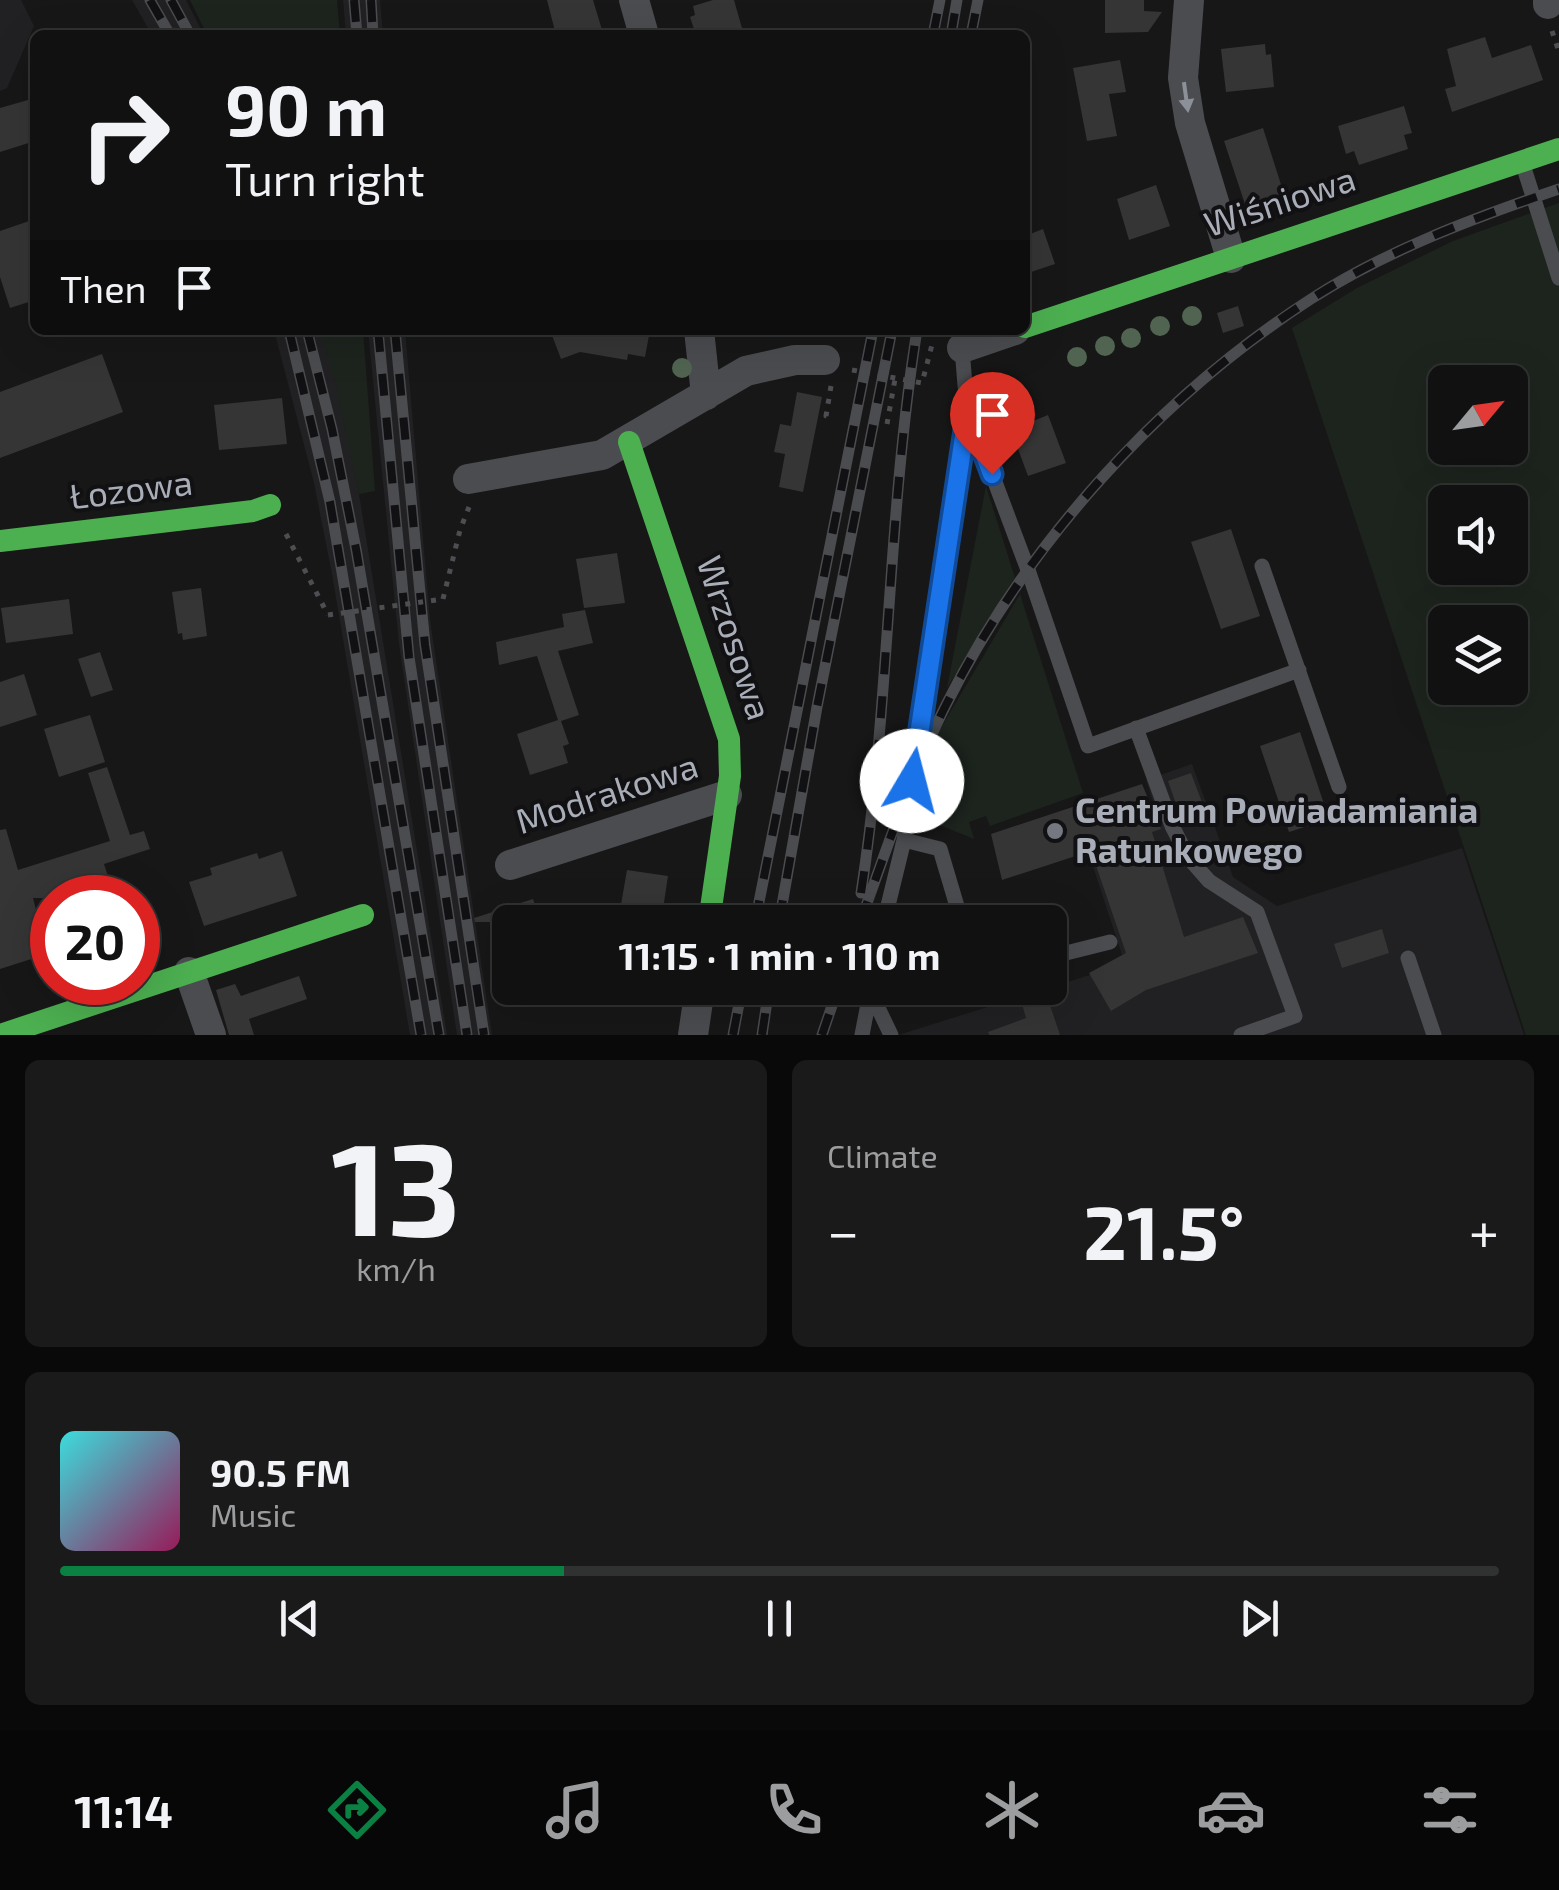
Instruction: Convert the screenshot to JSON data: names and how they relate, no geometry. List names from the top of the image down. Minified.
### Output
{"streets":{"street":["Wiśniowa","Łozowa","Wrzosowa","Modrakowa"]},"crossings":[["Wrzosowa","Modrakowa"]],"places":["Centrum Powiadamiania Ratunkowego"],"north":"top right","page":{"turn":["90 m","Turn right"],"then":"Then","limit":"20","trip":"11:15 · 1 min · 110 m","tile":[["13","km/h"],"Climate"],"heat":["−","21.5°","+"],"song":["90.5 FM","Music"],"tabs":"11:14"}}
